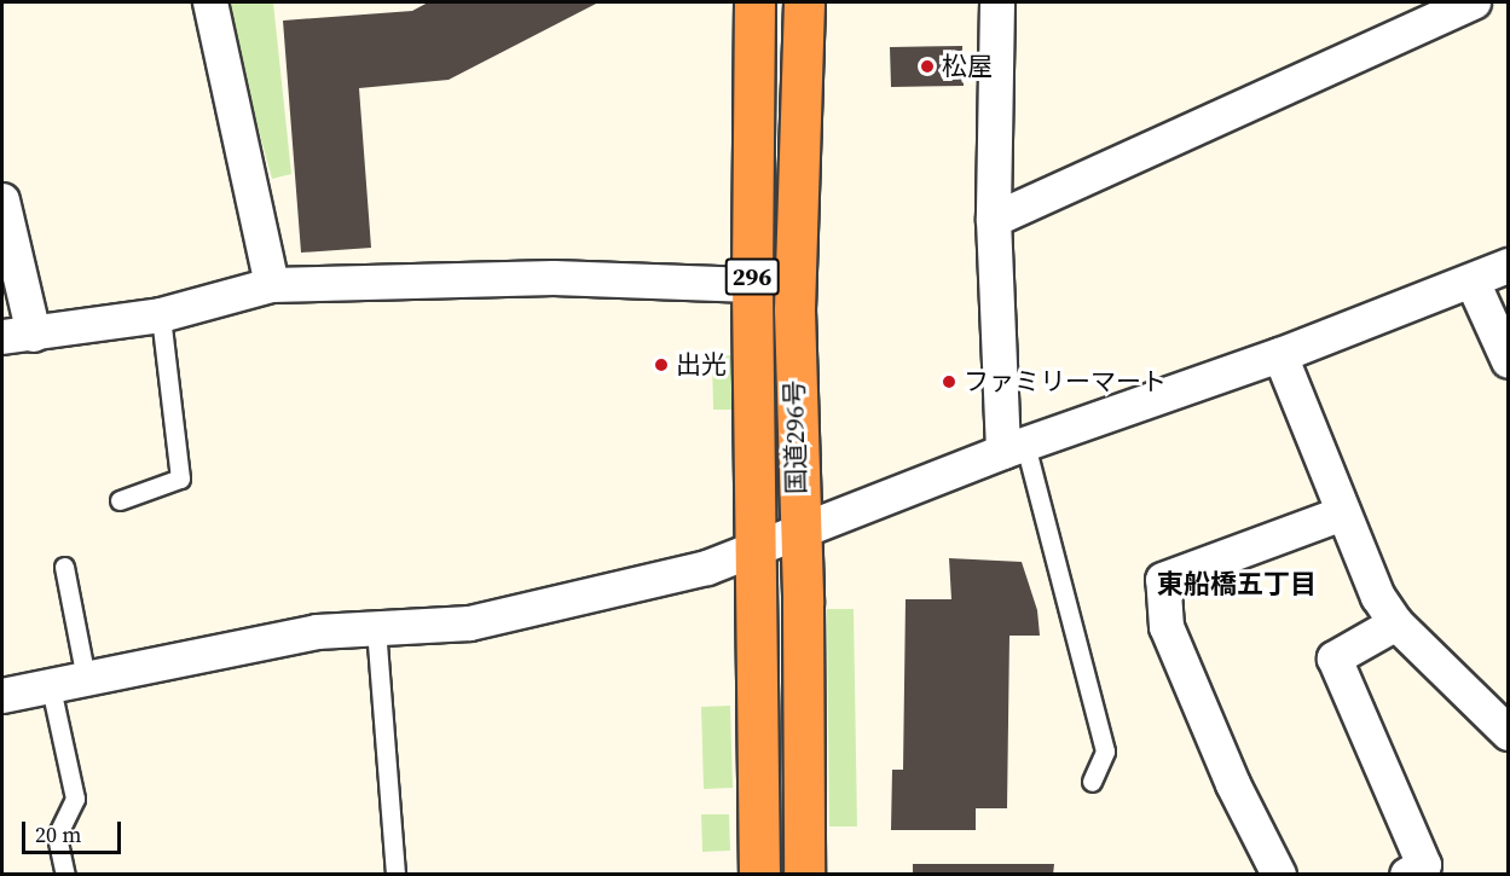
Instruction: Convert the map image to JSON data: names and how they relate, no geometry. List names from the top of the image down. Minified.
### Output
{"streets":{"highway":["296","国道296号"]},"districts":["東船橋五丁目"],"places":["松屋","出光","ファミリーマート"],"scale_bar":"20 m"}
